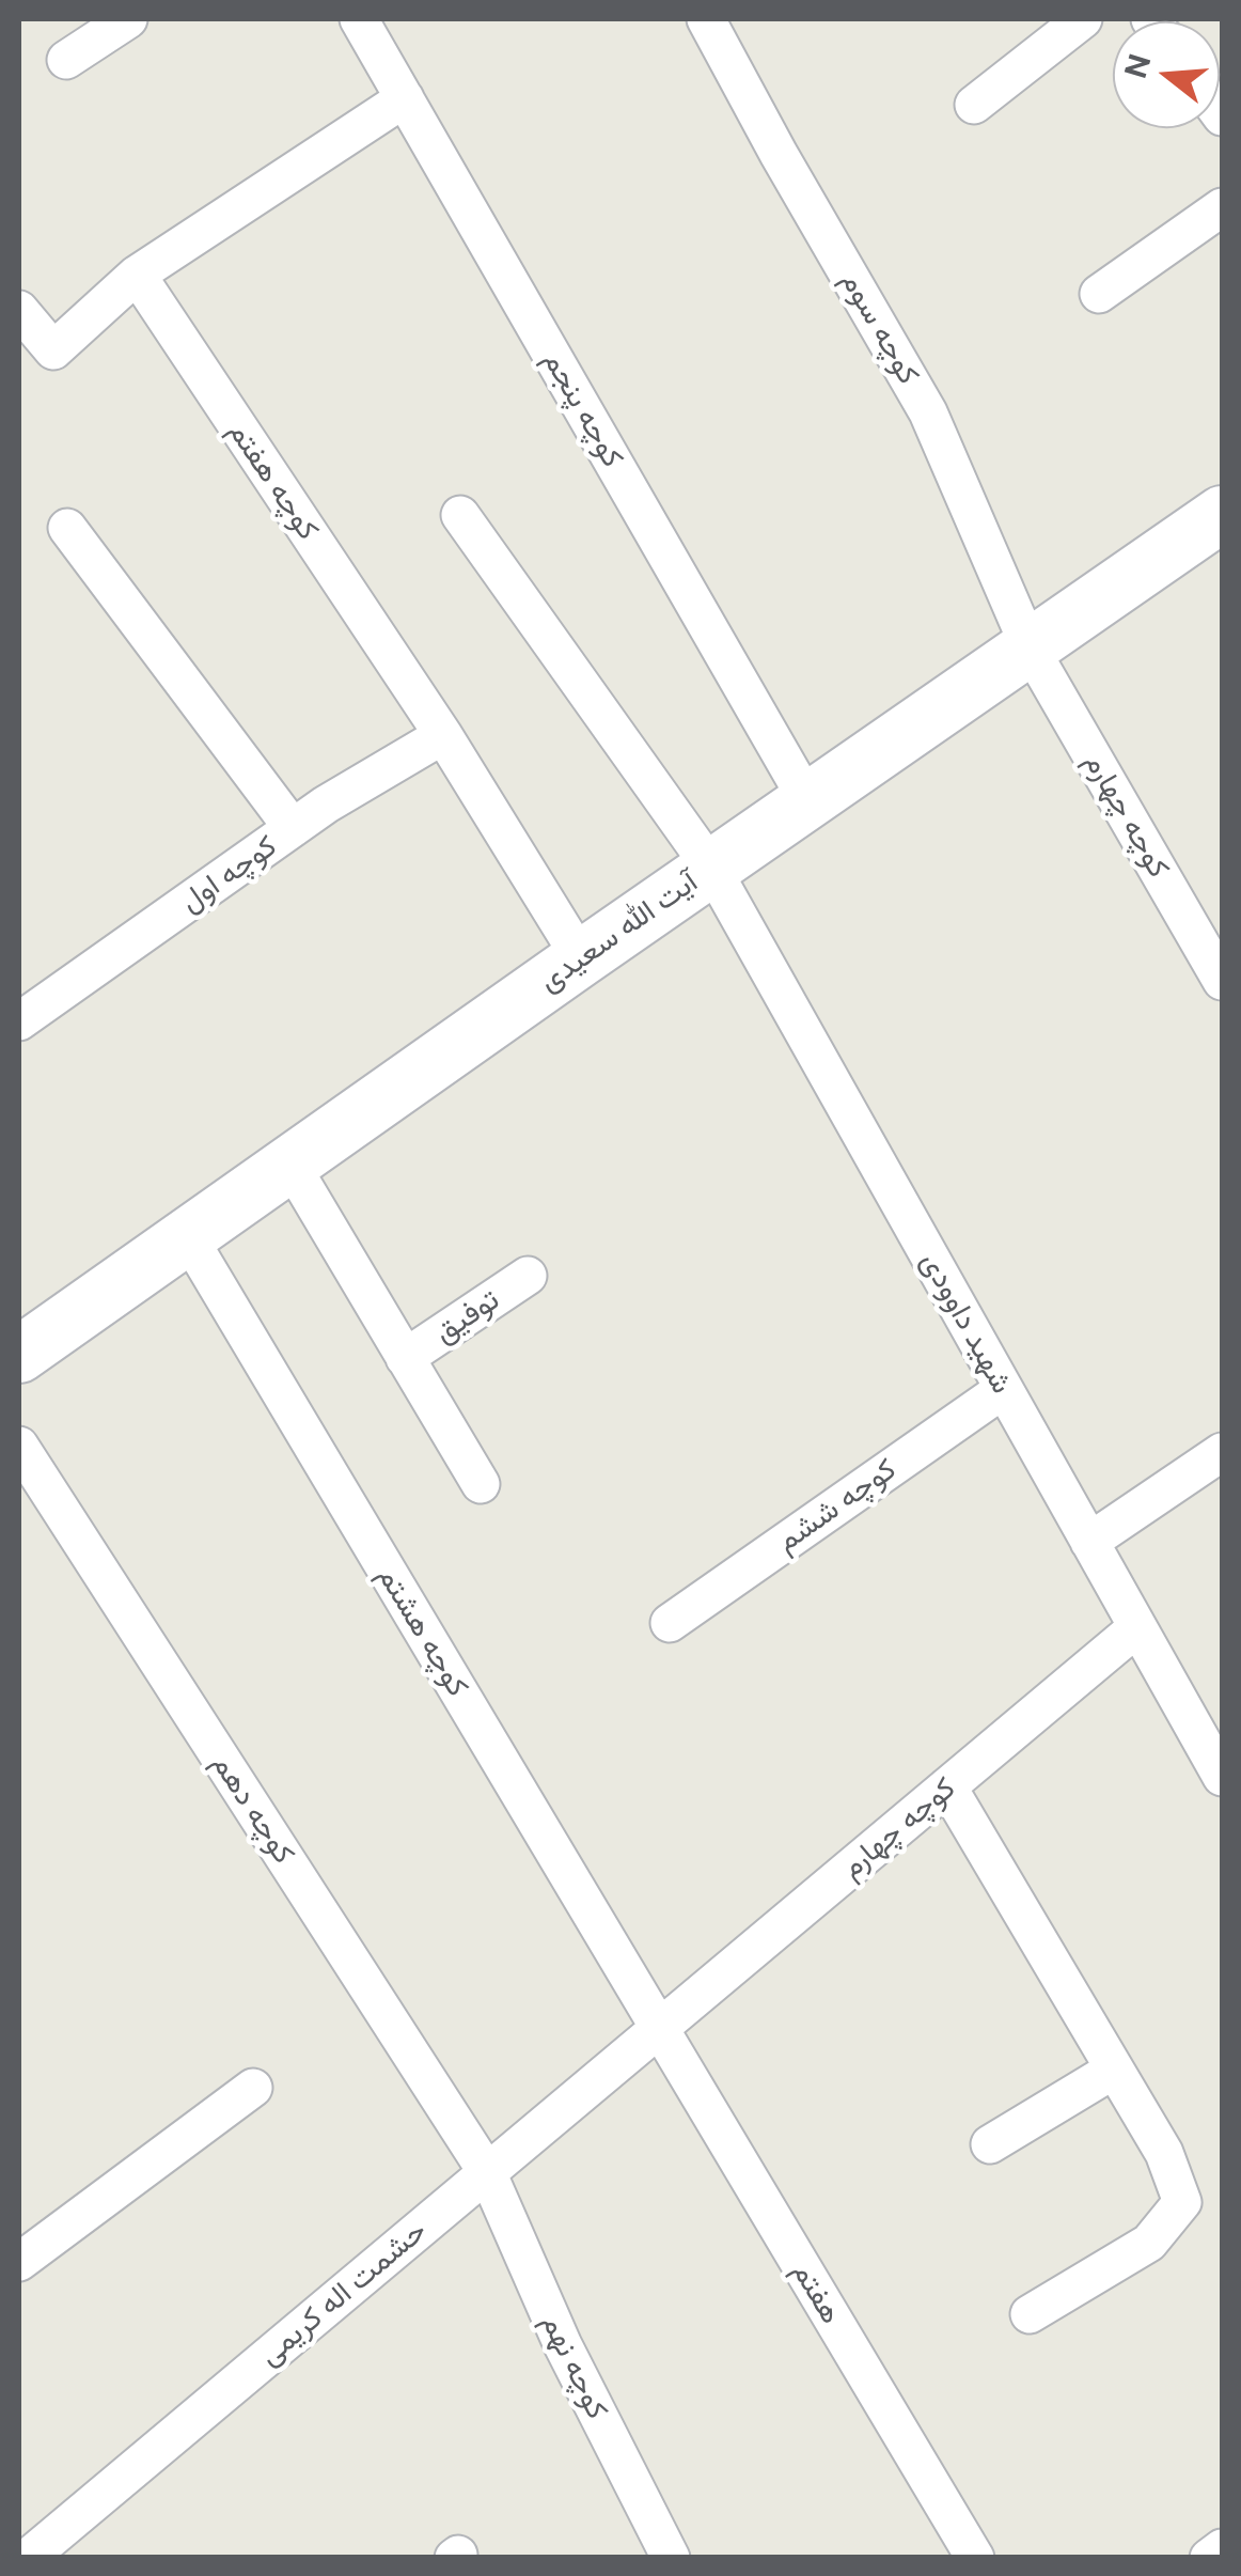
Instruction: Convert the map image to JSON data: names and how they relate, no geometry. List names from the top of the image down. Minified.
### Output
{"streets":{"street":["کوچه سوم","کوچه پنجم","کوچه هفتم","کوچه چهارم","کوچه اول","آیت الله سعیدی","توفیق","شهید داوودی","کوچه ششم","کوچه هشتم","کوچه دهم","حشمت اله کریمی","هفتم","کوچه نهم"]},"crossings":[["کوچه سوم","کوچه چهارم"],["کوچه سوم","آیت الله سعیدی"],["کوچه پنجم","آیت الله سعیدی"],["کوچه هفتم","کوچه اول"],["کوچه هفتم","آیت الله سعیدی"],["کوچه چهارم","آیت الله سعیدی"],["کوچه چهارم","شهید داوودی"],["کوچه چهارم","کوچه هشتم"],["کوچه چهارم","حشمت اله کریمی"],["کوچه چهارم","هفتم"],["آیت الله سعیدی","شهید داوودی"],["آیت الله سعیدی","کوچه هشتم"],["شهید داوودی","کوچه ششم"],["کوچه هشتم","حشمت اله کریمی"],["کوچه هشتم","هفتم"],["کوچه دهم","حشمت اله کریمی"],["کوچه دهم","کوچه نهم"],["حشمت اله کریمی","هفتم"],["حشمت اله کریمی","کوچه نهم"]],"north":"left"}
